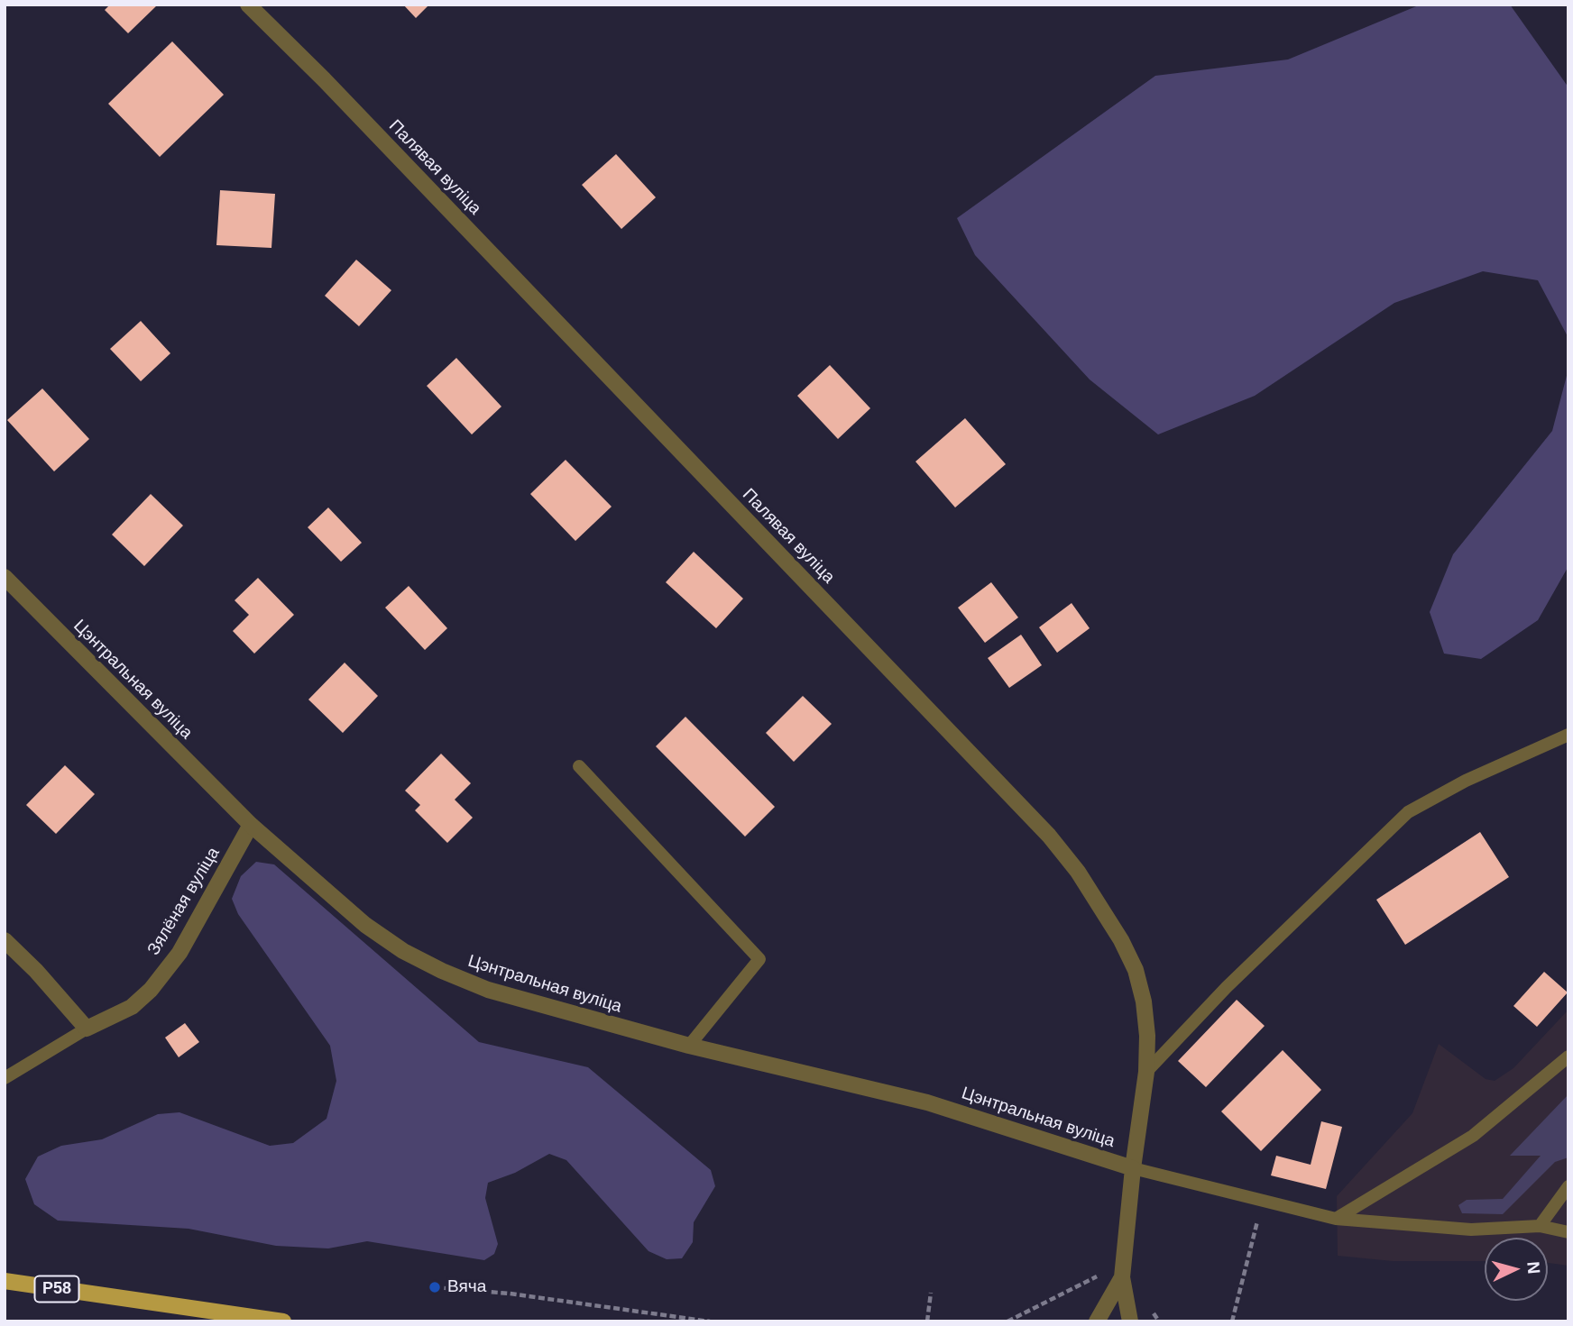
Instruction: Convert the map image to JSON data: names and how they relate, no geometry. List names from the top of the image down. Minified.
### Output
{"streets":{"main road":["Р58"],"street":["Палявая вуліца","Цэнтральная вуліца","Зялёная вуліца"]},"crossings":[["Палявая вуліца","Цэнтральная вуліца"],["Цэнтральная вуліца","Зялёная вуліца"]],"places":["Вяча"],"north":"right"}
